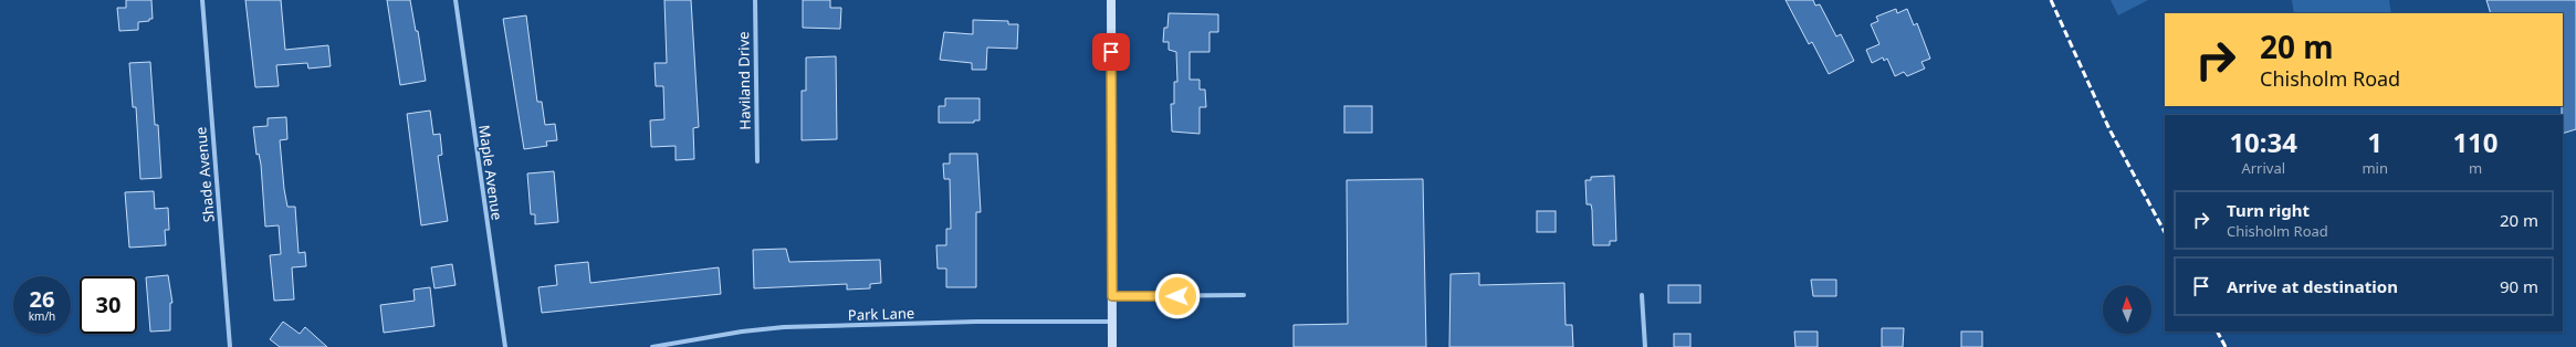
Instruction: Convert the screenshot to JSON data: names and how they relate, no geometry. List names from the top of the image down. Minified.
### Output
{"streets":{"street":["Haviland Drive","Maple Avenue","Shade Avenue","Park Lane"]},"north":"top","page":{"turn":["20 m","Chisholm Road"],"eta":["10:34","Arrival","1","min","110","m"],"list":[{"name":"Turn right","note":"Chisholm Road","value":"20 m"},{"name":"Arrive at destination","value":"90 m"}],"speed":"26 km/h","limit":"30"}}
